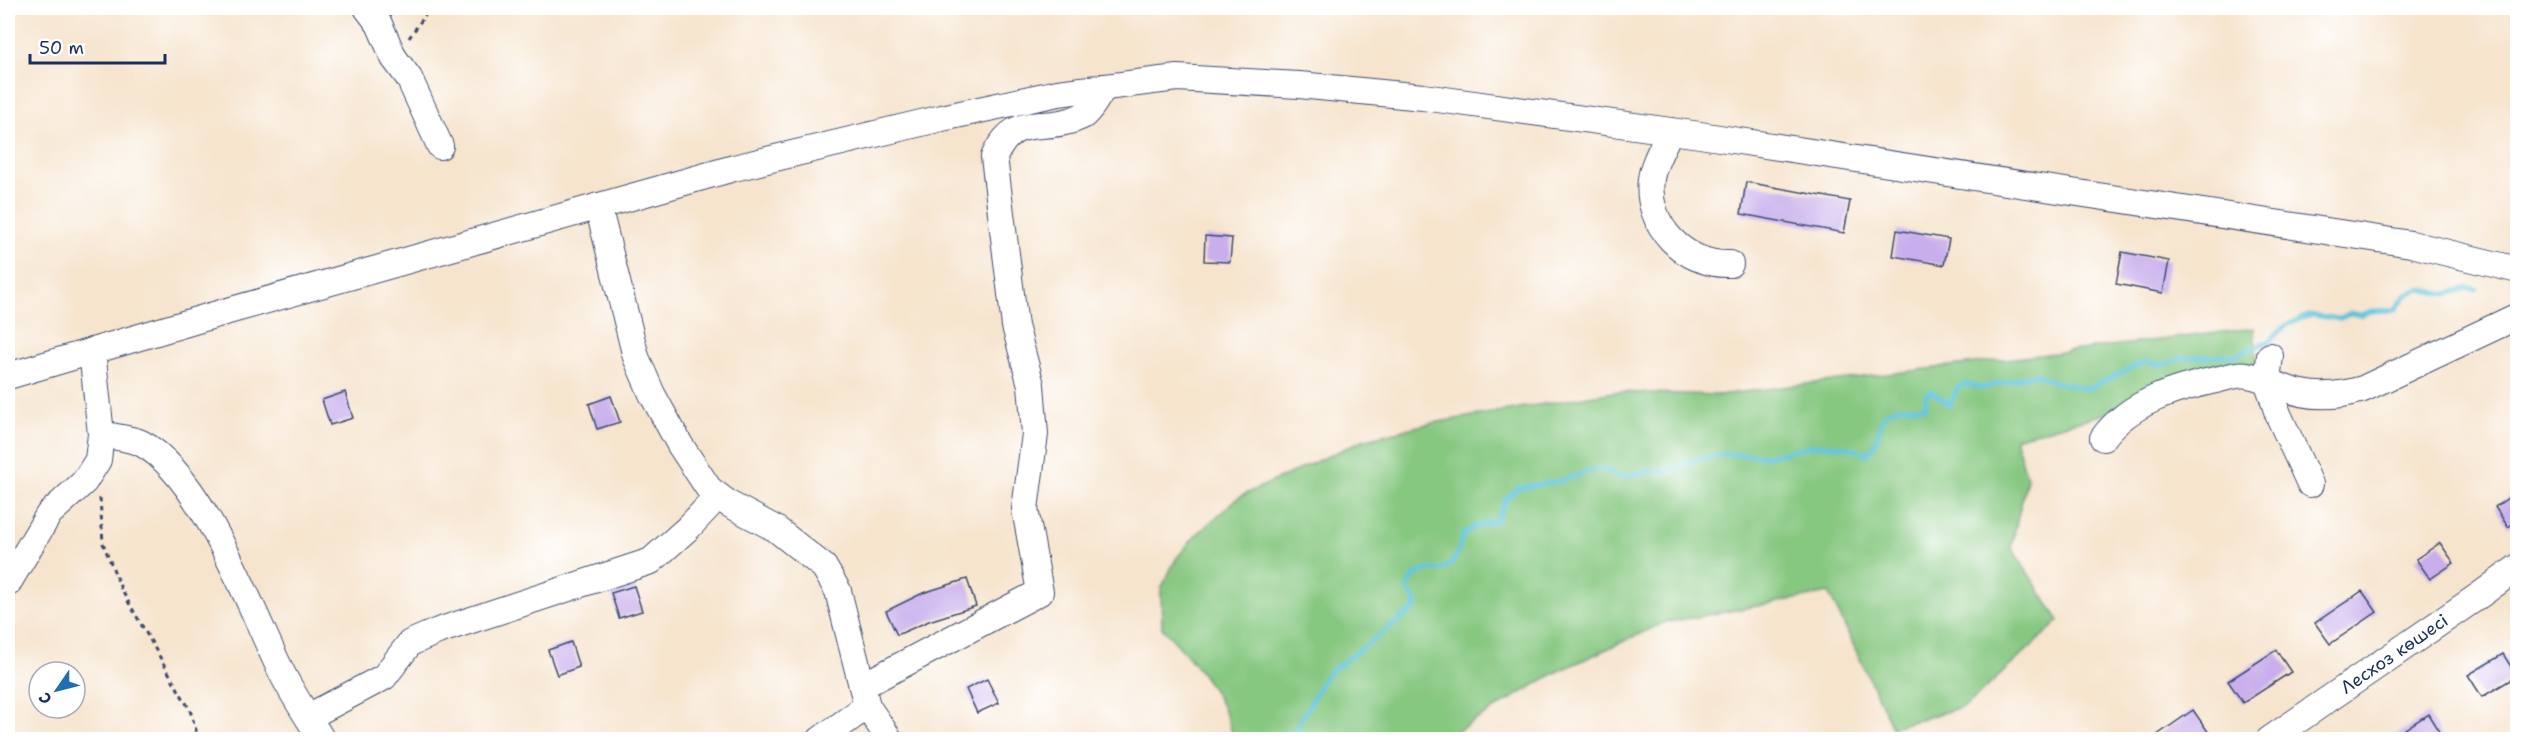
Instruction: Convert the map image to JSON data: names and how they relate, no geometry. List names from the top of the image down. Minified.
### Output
{"streets":{"street":["Лесхоз көшесі"]},"scale_bar":"50 m","north":"bottom left"}
